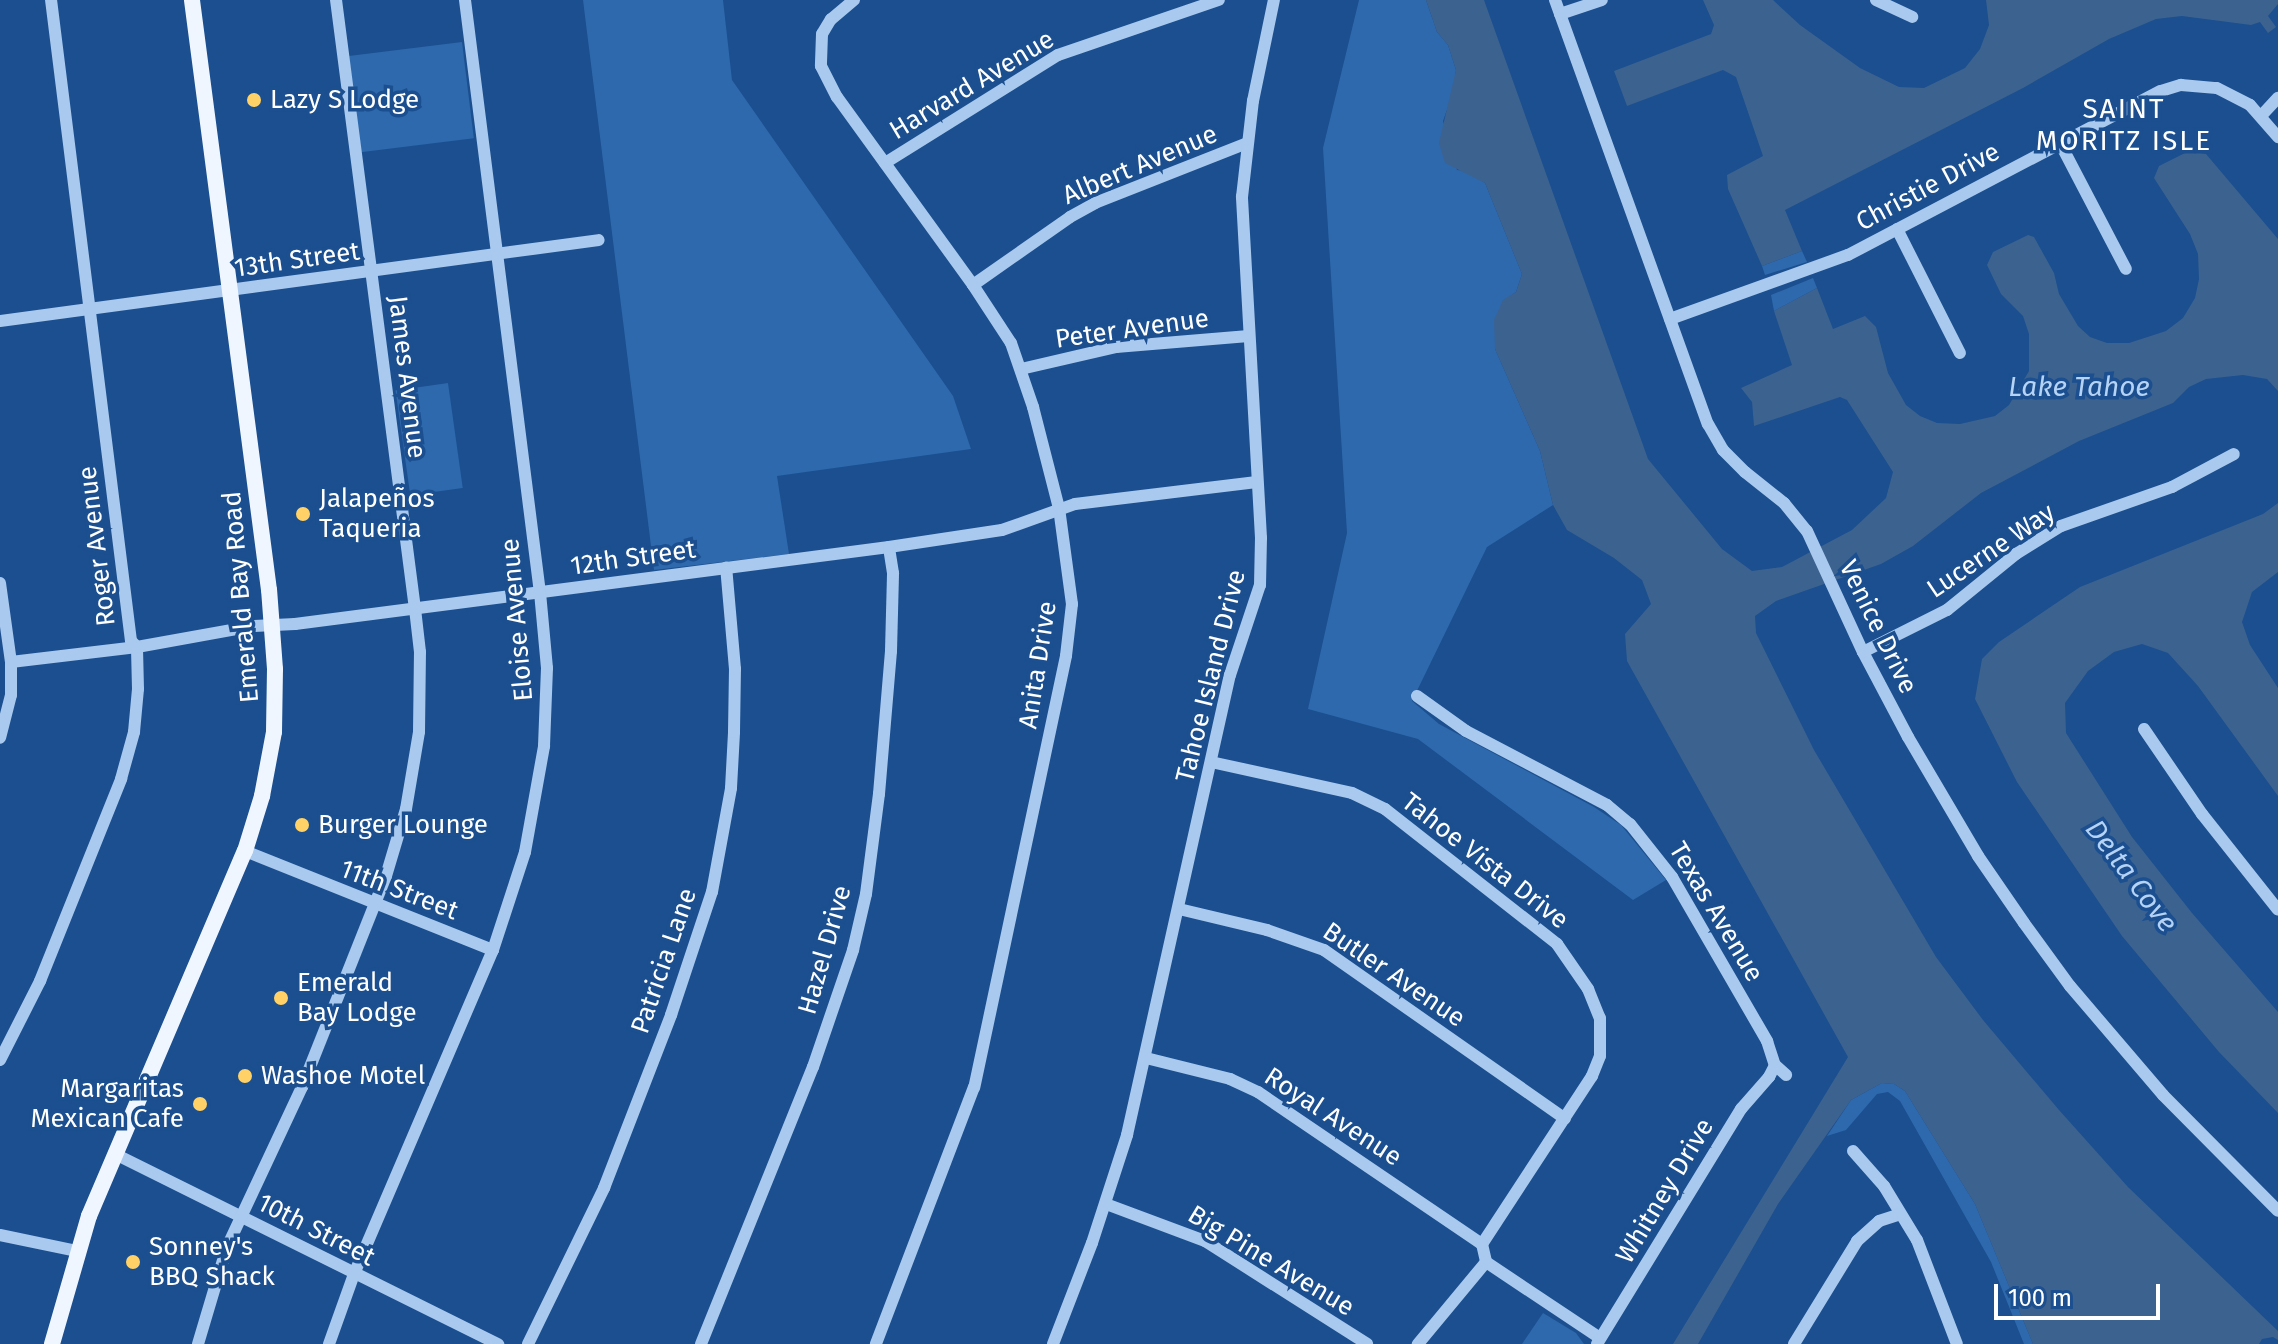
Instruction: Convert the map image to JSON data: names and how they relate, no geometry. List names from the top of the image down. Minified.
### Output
{"streets":{"main road":["Emerald Bay Road"],"street":["Harvard Avenue","Albert Avenue","Christie Drive","13th Street","Peter Avenue","James Avenue","Roger Avenue","Lucerne Way","12th Street","Eloise Avenue","Venice Drive","Anita Drive","Tahoe Island Drive","Tahoe Vista Drive","11th Street","Texas Avenue","Hazel Drive","Patricia Lane","Butler Avenue","Royal Avenue","Whitney Drive","10th Street","Big Pine Avenue"]},"crossings":[["Harvard Avenue","Anita Drive"],["Albert Avenue","Anita Drive"],["Albert Avenue","Tahoe Island Drive"],["Christie Drive","Venice Drive"],["13th Street","James Avenue"],["13th Street","Roger Avenue"],["13th Street","Emerald Bay Road"],["13th Street","Eloise Avenue"],["Peter Avenue","Anita Drive"],["Peter Avenue","Tahoe Island Drive"],["James Avenue","12th Street"],["James Avenue","11th Street"],["James Avenue","10th Street"],["Roger Avenue","12th Street"],["Lucerne Way","Venice Drive"],["12th Street","Emerald Bay Road"],["12th Street","Eloise Avenue"],["12th Street","Anita Drive"],["12th Street","Tahoe Island Drive"],["12th Street","Hazel Drive"],["12th Street","Patricia Lane"],["Emerald Bay Road","11th Street"],["Emerald Bay Road","10th Street"],["Eloise Avenue","11th Street"],["Eloise Avenue","10th Street"],["Tahoe Island Drive","Tahoe Vista Drive"],["Tahoe Island Drive","Butler Avenue"],["Tahoe Island Drive","Royal Avenue"],["Tahoe Island Drive","Big Pine Avenue"],["Tahoe Vista Drive","Butler Avenue"],["Tahoe Vista Drive","Royal Avenue"],["Texas Avenue","Whitney Drive"]],"districts":["SAINT MORITZ ISLE"],"water":["Lake Tahoe","Delta Cove"],"places":["Lazy S Lodge","Jalapeños Taqueria","Burger Lounge","Emerald Bay Lodge","Washoe Motel","Margaritas Mexican Cafe","Sonney's BBQ Shack"],"scale_bar":"100 m"}
